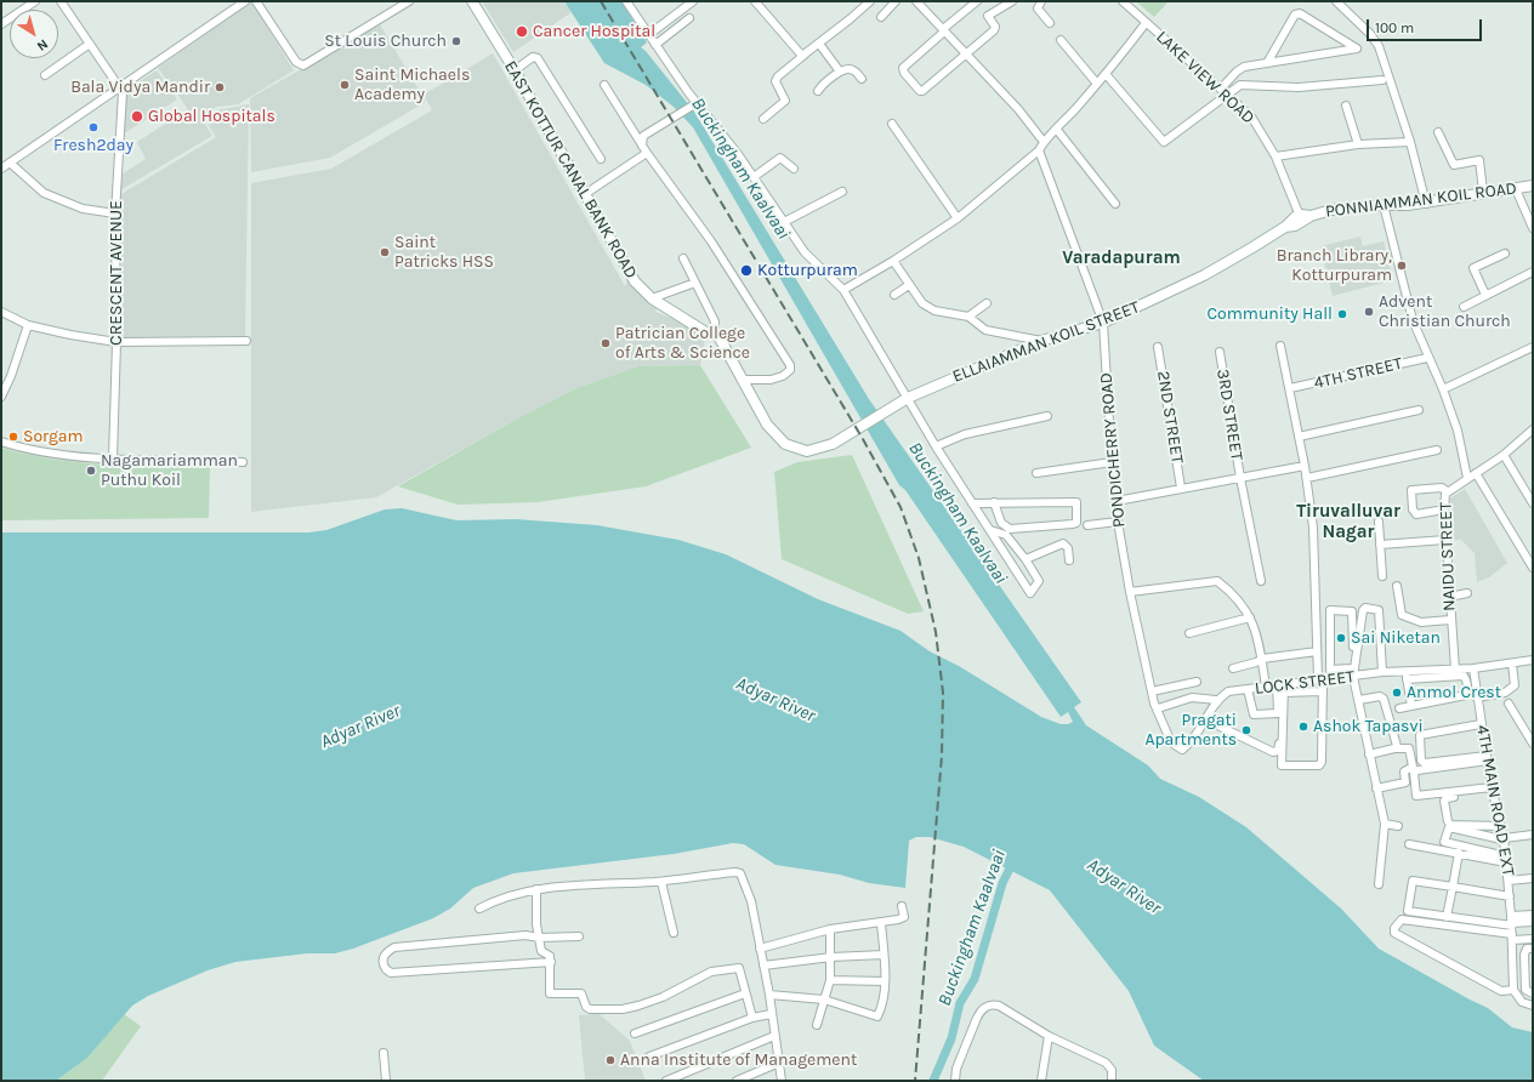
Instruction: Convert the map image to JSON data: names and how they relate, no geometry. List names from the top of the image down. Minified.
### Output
{"streets":{"street":["LAKE VIEW ROAD","EAST KOTTUR CANAL BANK ROAD","PONNIAMMAN KOIL ROAD","CRESCENT AVENUE","ELLAIAMMAN KOIL STREET","4TH STREET","3RD STREET","2ND STREET","PONDICHERRY ROAD","NAIDU STREET","LOCK STREET","4TH MAIN ROAD EXT"]},"crossings":[["LAKE VIEW ROAD","PONNIAMMAN KOIL ROAD"],["LAKE VIEW ROAD","ELLAIAMMAN KOIL STREET"],["PONNIAMMAN KOIL ROAD","ELLAIAMMAN KOIL STREET"],["ELLAIAMMAN KOIL STREET","PONDICHERRY ROAD"],["NAIDU STREET","LOCK STREET"],["LOCK STREET","4TH MAIN ROAD EXT"]],"districts":["Varadapuram","Tiruvalluvar Nagar"],"water":["Buckingham Kaalvaai","Adyar River"],"places":["Cancer Hospital","St Louis Church","Saint Michaels Academy","Bala Vidya Mandir","Global Hospitals","Fresh2day","Saint Patricks HSS","Branch Library, Kotturpuram","Kotturpuram","Advent Christian Church","Community Hall","Patrician College of Arts & Science","Sorgam","Nagamariamman Puthu Koil","Sai Niketan","Anmol Crest","Ashok Tapasvi","Pragati Apartments","Anna Institute of Management"],"scale_bar":"100 m","north":"bottom right"}
